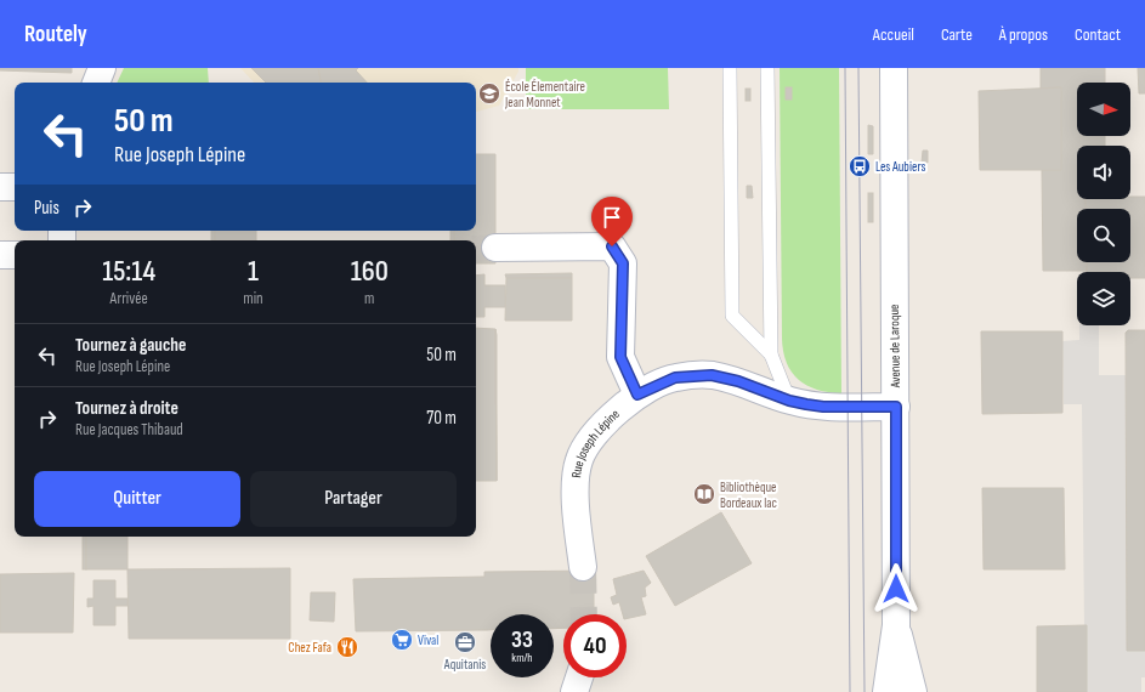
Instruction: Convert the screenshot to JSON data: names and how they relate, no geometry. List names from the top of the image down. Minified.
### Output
{"streets":{"street":["Avenue de Laroque","Rue Joseph Lépine"]},"crossings":[["Avenue de Laroque","Rue Joseph Lépine"]],"places":{"school or university":["École Élementaire Jean Monnet"],"bus stop":["Les Aubiers"],"library":["Bibliothèque Bordeaux lac"],"supermarket":["Vival"],"office":["Aquitanis"],"restaurant":["Chez Fafa"]},"north":"right","page":{"header":"Routely","nav":["Accueil","Carte","À propos","Contact"],"turn":["50 m","Rue Joseph Lépine"],"then":"Puis","eta":["15:14","Arrivée","1","min","160","m"],"list":[{"name":"Tournez à gauche","note":"Rue Joseph Lépine","value":"50 m"},{"name":"Tournez à droite","note":"Rue Jacques Thibaud","value":"70 m"}],"buttons":["Quitter","Partager"],"speed":"33 km/h","limit":"40"}}
